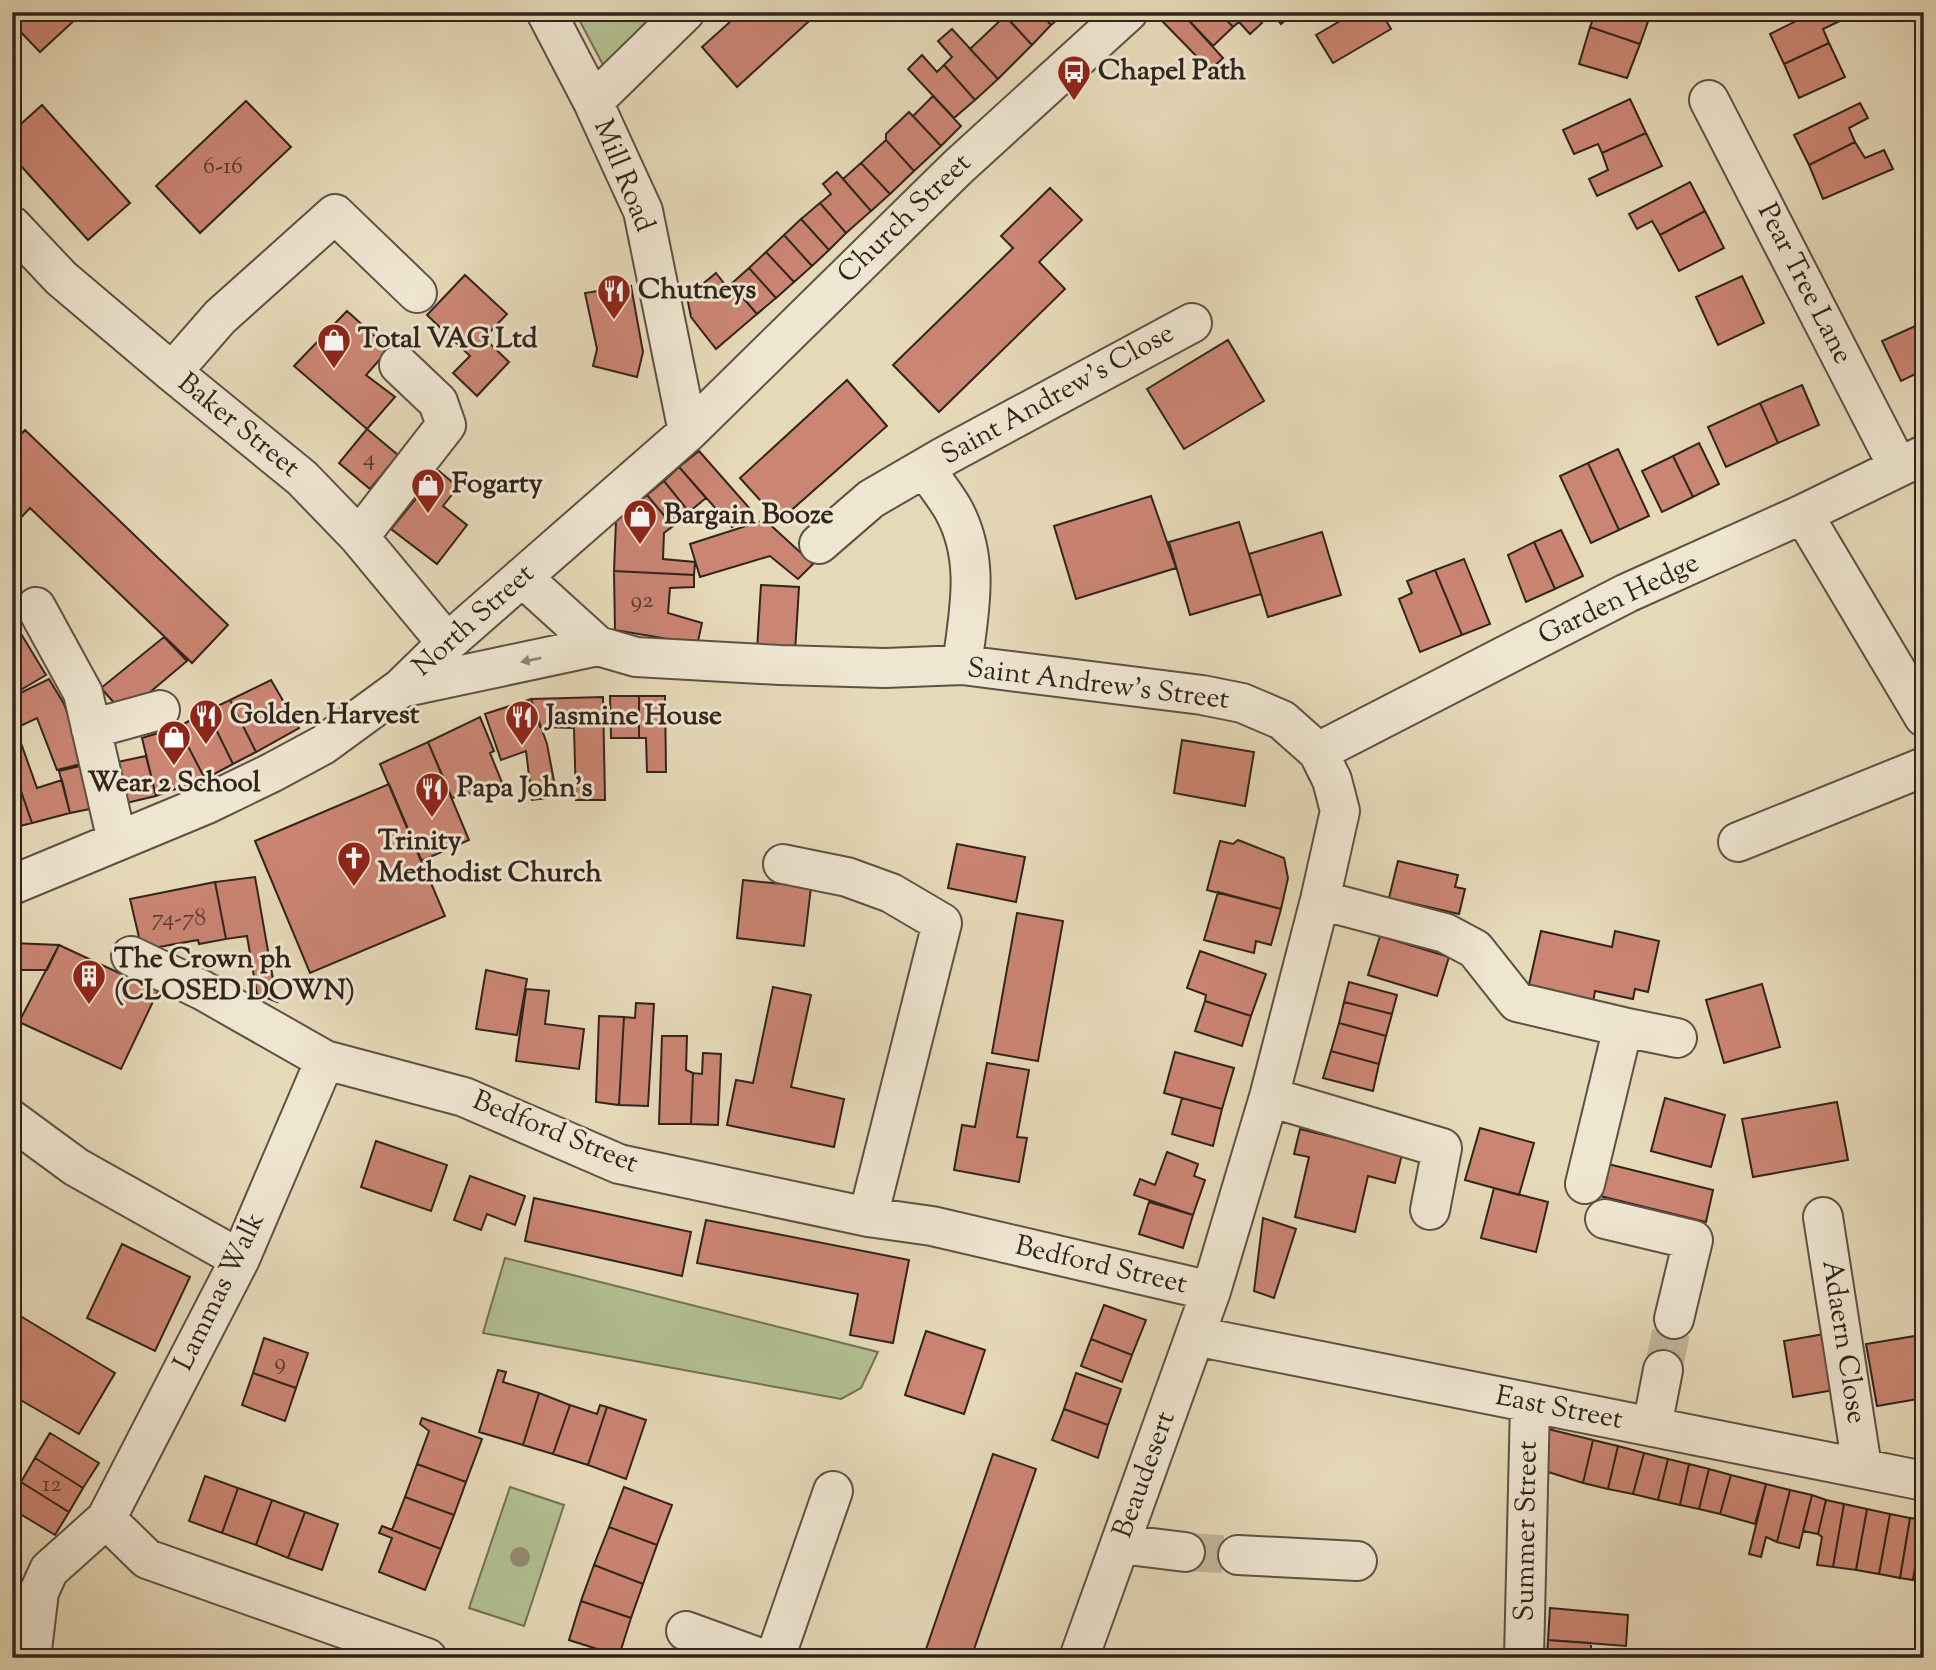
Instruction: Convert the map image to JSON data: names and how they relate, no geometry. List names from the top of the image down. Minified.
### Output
{"streets":{"street":["Mill Road","Church Street","Pear Tree Lane","Saint Andrew's Close","Baker Street","Garden Hedge","North Street","Saint Andrew's Street","Bedford Street","Lammas Walk","Adaern Close","East Street","Beaudesert","Summer Street"]},"crossings":[["Mill Road","Church Street"],["Mill Road","North Street"],["Church Street","North Street"],["Pear Tree Lane","Garden Hedge"],["Saint Andrew's Close","Saint Andrew's Street"],["Baker Street","North Street"],["Garden Hedge","Saint Andrew's Street"],["North Street","Saint Andrew's Street"],["Saint Andrew's Street","Bedford Street"],["Saint Andrew's Street","Beaudesert"],["Bedford Street","Lammas Walk"],["Bedford Street","Beaudesert"],["Adaern Close","East Street"],["East Street","Beaudesert"],["East Street","Summer Street"]],"places":{"bus stop":["Chapel Path"],"restaurant":["Chutneys","Golden Harvest","Jasmine House","Papa John's"],"shop":["Total VAG Ltd","Fogarty","Bargain Booze","Wear 2 School"],"church":["Trinity Methodist Church"],"building":["The Crown ph (CLOSED DOWN)"]},"house_numbers":["6-16","4","92","74-78","9","12"]}
